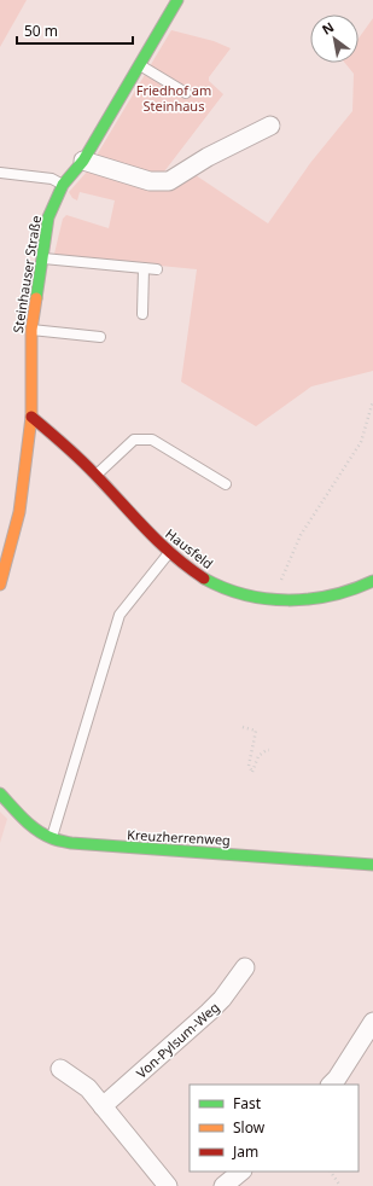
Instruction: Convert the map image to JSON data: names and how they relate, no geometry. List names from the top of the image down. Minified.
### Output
{"streets":{"street":["Steinhauser Straße","Hausfeld","Kreuzherrenweg","Von-Pylsum-Weg"]},"crossings":[["Steinhauser Straße","Hausfeld"]],"parks":["Friedhof am Steinhaus"],"legend":["Fast","Slow","Jam"],"scale_bar":"50 m","north":"top left"}
